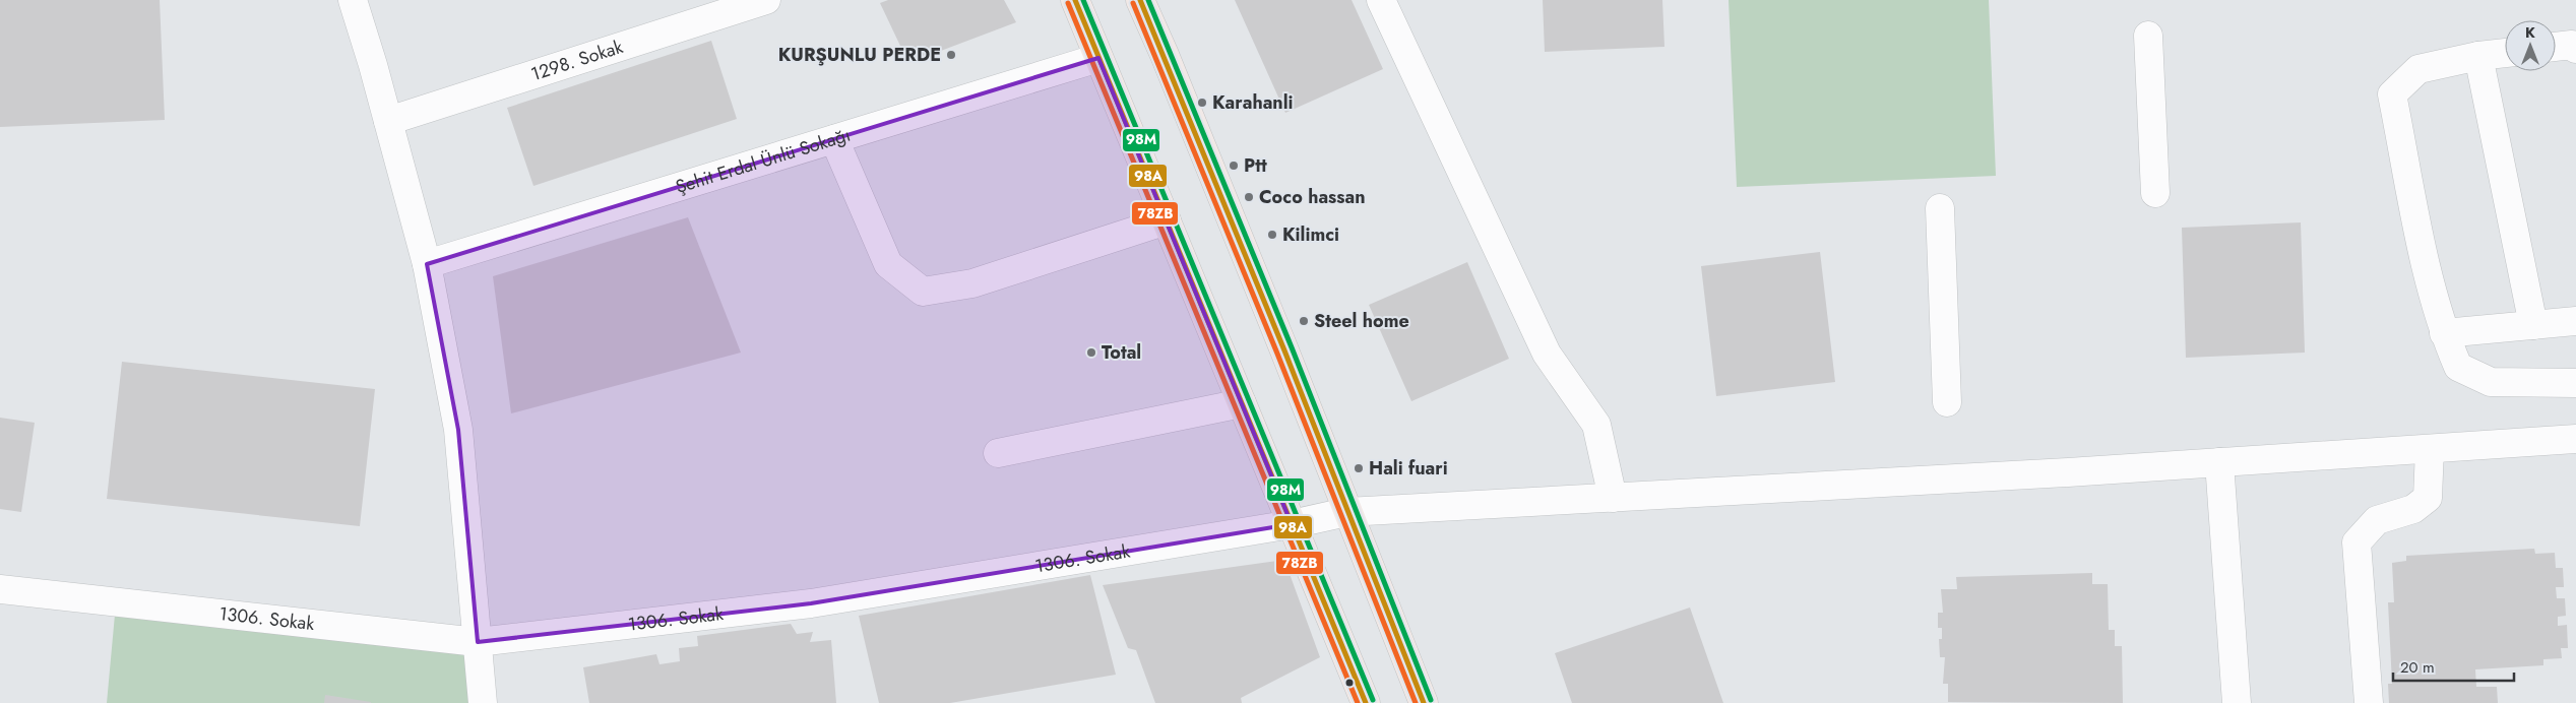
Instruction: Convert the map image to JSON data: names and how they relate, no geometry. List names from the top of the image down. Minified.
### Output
{"streets":{"street":["1298. Sokak","Şehit Erdal Ünlü Sokağı","1306. Sokak"]},"places":["KURŞUNLU PERDE","Karahanli","Ptt","Coco hassan","Kilimci","Steel home","Total","Hali fuari"],"lines":["transit line 98A","transit line 98M","transit line 78ZB"],"scale_bar":"20 m","north":"top"}
